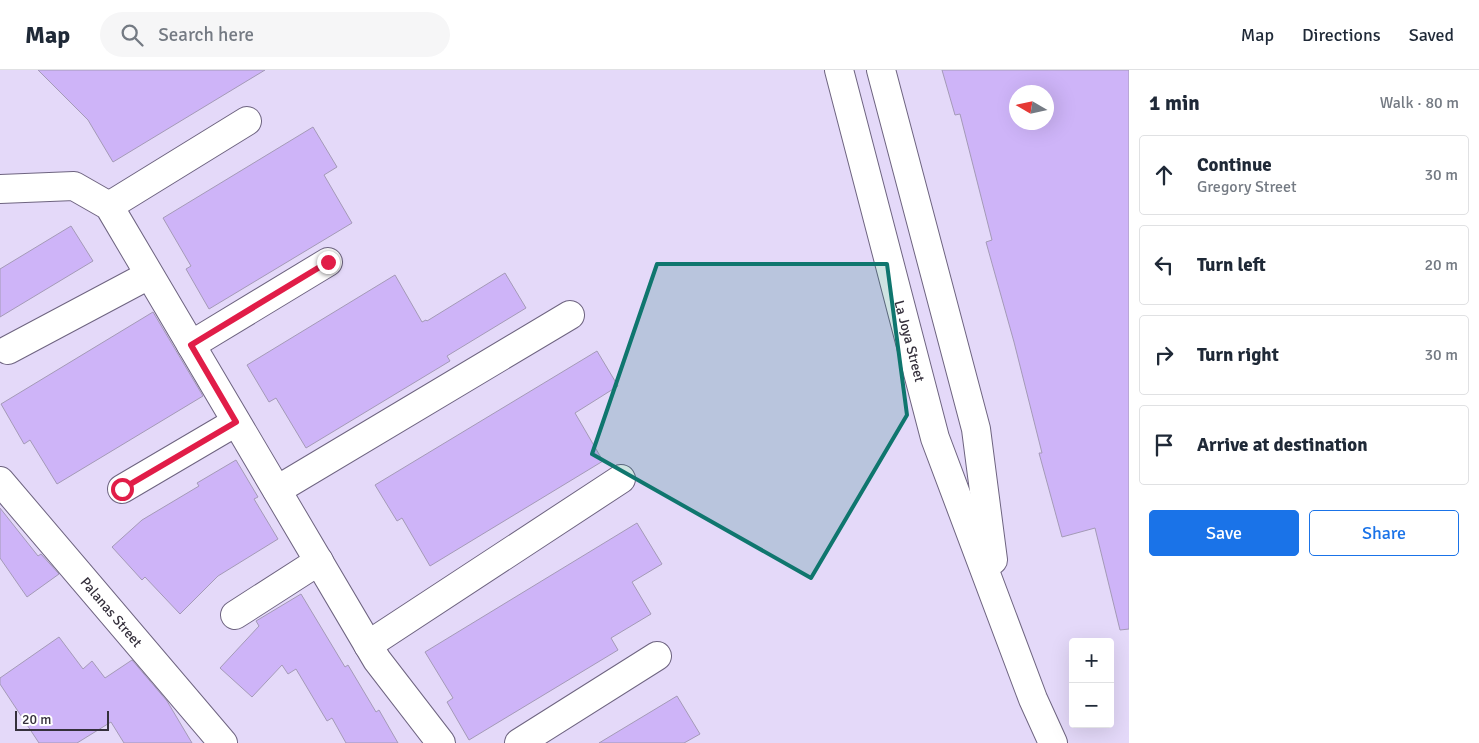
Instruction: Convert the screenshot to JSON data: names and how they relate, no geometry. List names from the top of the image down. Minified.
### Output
{"streets":{"street":["La Joya Street","Palanas Street"]},"scale_bar":"20 m","north":"left","page":{"header":"Map","search":"Search here","nav":["Map","Directions","Saved"],"heading":["1 min","Walk · 80 m"],"list":[["Continue","Gregory Street","30 m"],["Turn left","20 m"],["Turn right","30 m"],"Arrive at destination"],"buttons":["Save","Share"],"map_buttons":["+","−"],"scale":"20 m"}}
